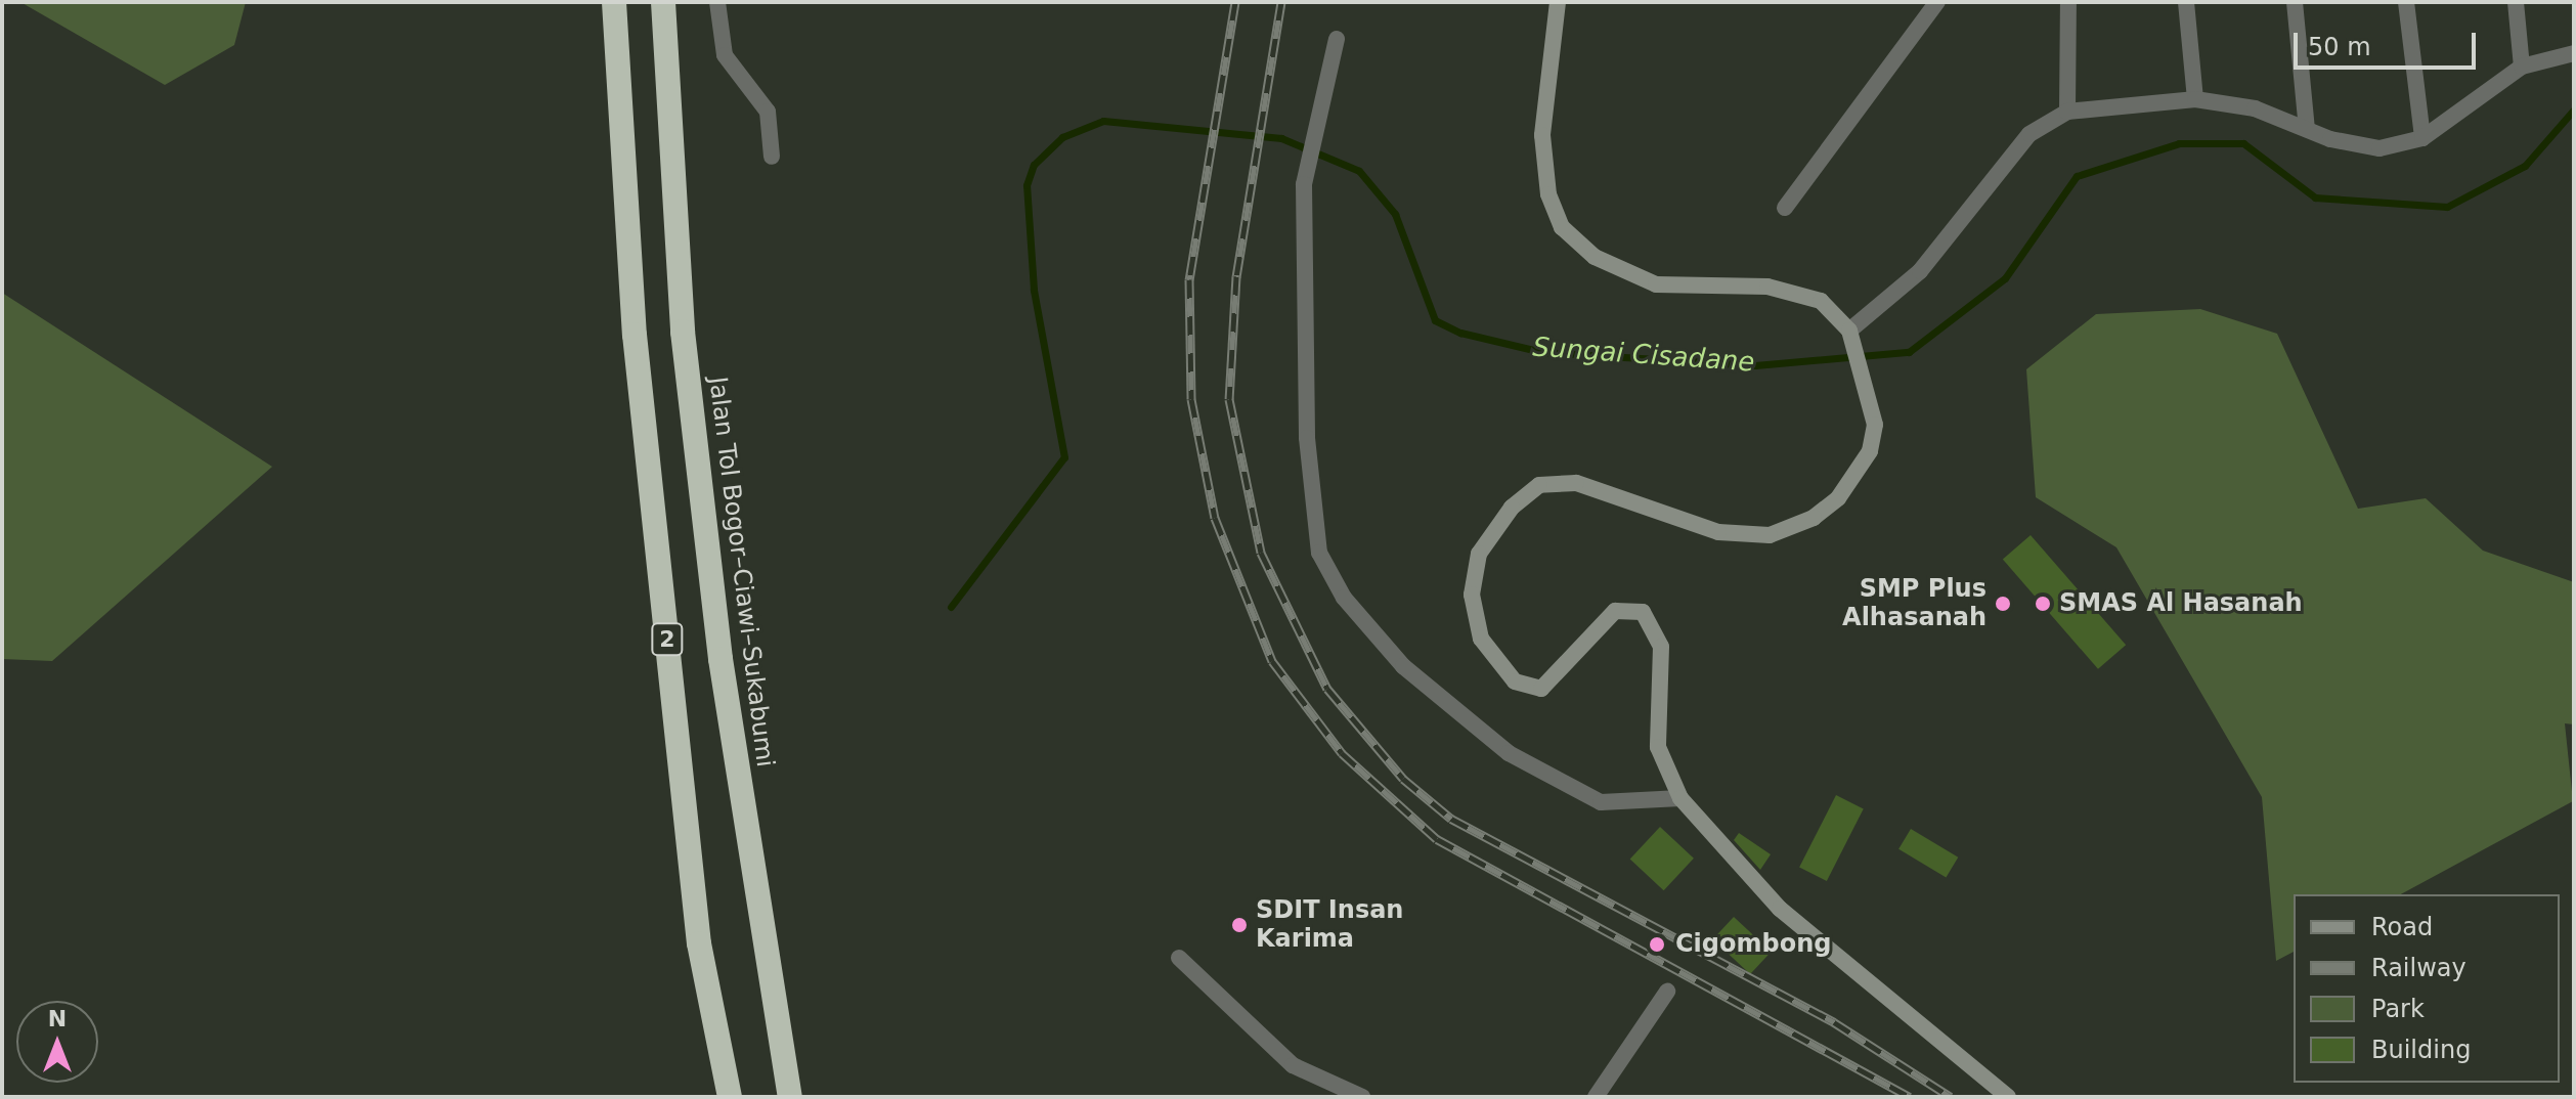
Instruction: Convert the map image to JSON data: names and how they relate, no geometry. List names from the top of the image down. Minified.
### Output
{"streets":{"highway":["Jalan Tol Bogor–Ciawi–Sukabumi","2"]},"water":["Sungai Cisadane"],"places":["SMP Plus Alhasanah","SMAS Al Hasanah","SDIT Insan Karima","Cigombong"],"legend":["Road","Railway","Park","Building"],"scale_bar":"50 m","north":"top"}
